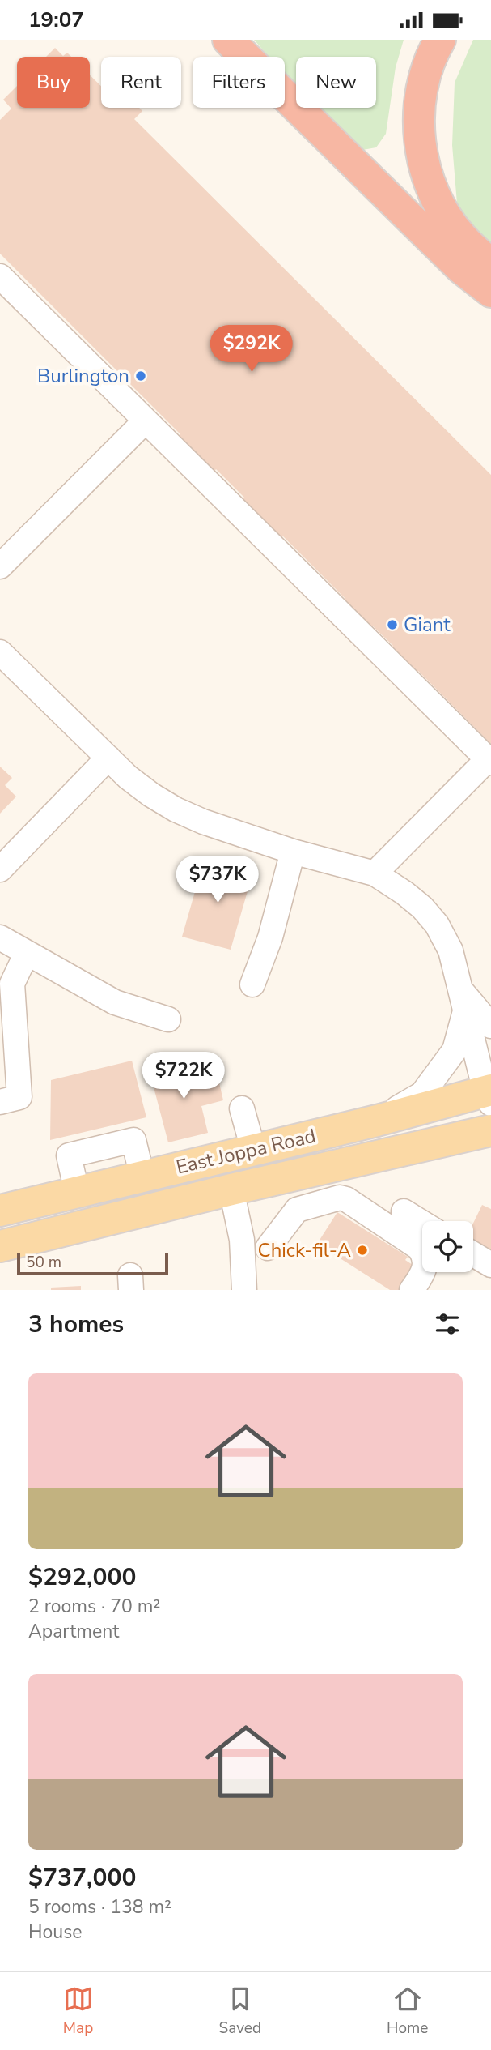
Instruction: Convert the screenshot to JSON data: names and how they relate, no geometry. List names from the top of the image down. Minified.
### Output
{"streets":{"main road":["East Joppa Road"]},"places":["Burlington","Giant","Chick-fil-A"],"scale_bar":"50 m","page":{"status":"19:07","chip":["Buy","Rent","Filters","New"],"price":["$292K","$737K","$722K"],"scale":"50 m","heading":"3 homes","list":[{"name":"$292,000","note":"2 rooms · 70 m² · Apartment"},{"name":"$737,000","note":"5 rooms · 138 m² · House"}],"tabs":["Map","Saved","Home"]}}
